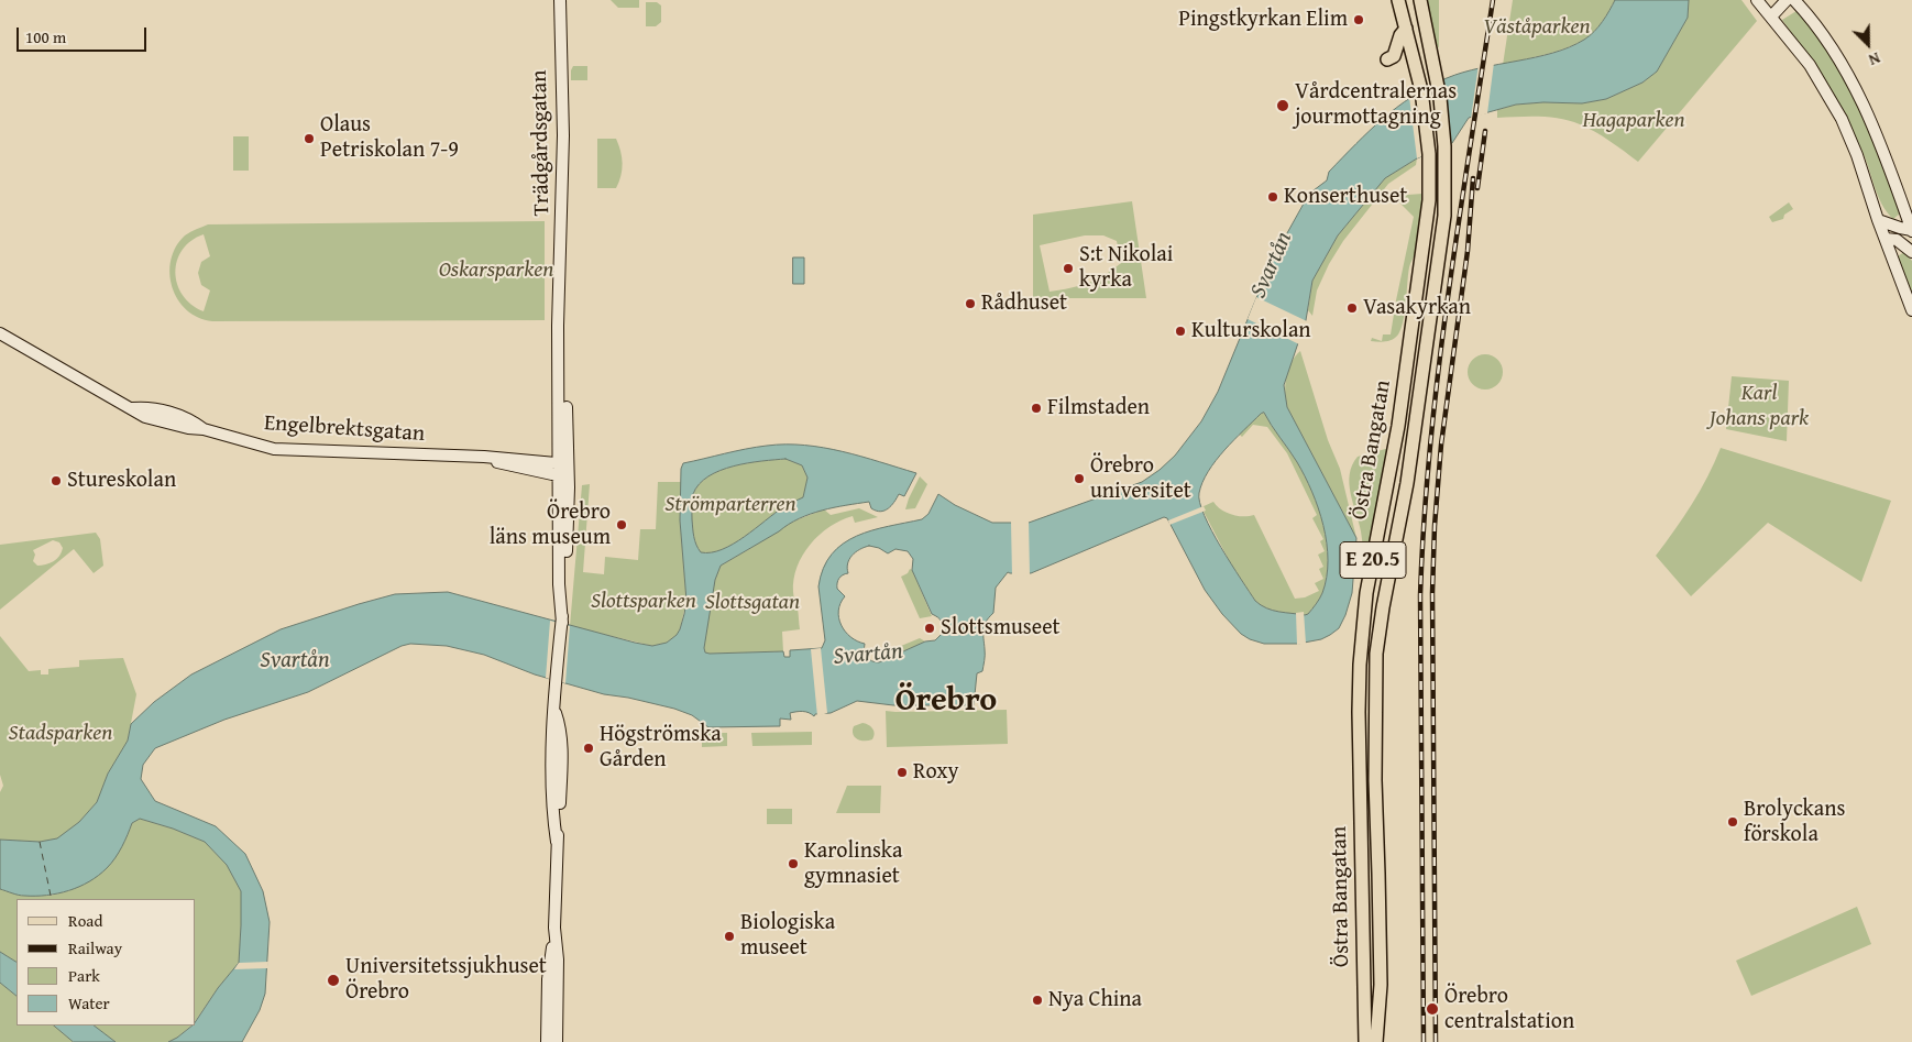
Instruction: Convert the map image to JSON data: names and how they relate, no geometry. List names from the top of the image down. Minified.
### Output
{"streets":{"main road":["Trädgårdsgatan","Engelbrektsgatan","Östra Bangatan","E 20.5"]},"crossings":[["Trädgårdsgatan","Engelbrektsgatan"]],"districts":["Örebro"],"water":["Svartån"],"parks":["Väståparken","Hagaparken","Oskarsparken","Karl Johans park","Strömparterren","Slottsparken","Slottsgatan","Stadsparken"],"places":["Pingstkyrkan Elim","Vårdcentralernas jourmottagning","Olaus Petriskolan 7-9","Konserthuset","S:t Nikolai kyrka","Rådhuset","Vasakyrkan","Kulturskolan","Filmstaden","Örebro universitet","Stureskolan","Örebro läns museum","Slottsmuseet","Högströmska Gården","Roxy","Brolyckans förskola","Karolinska gymnasiet","Biologiska museet","Universitetssjukhuset Örebro","Nya China","Örebro centralstation"],"legend":["Road","Railway","Park","Water"],"scale_bar":"100 m","north":"bottom right"}
